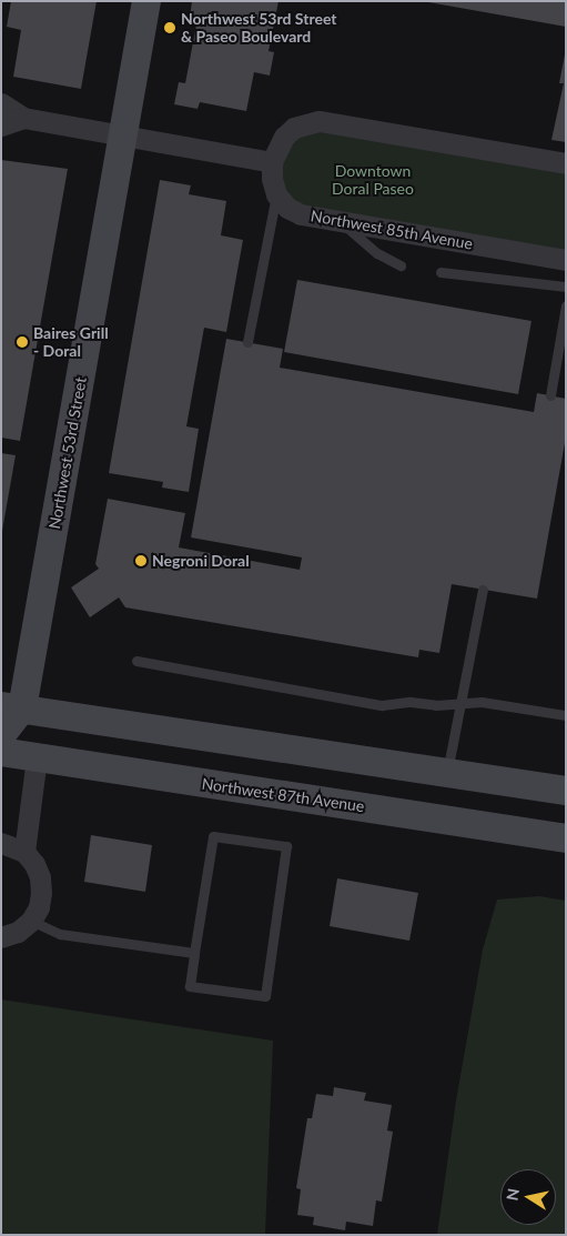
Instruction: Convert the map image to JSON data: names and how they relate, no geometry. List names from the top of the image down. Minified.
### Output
{"streets":{"main road":["Northwest 53rd Street","Northwest 87th Avenue"],"street":["Northwest 85th Avenue"]},"crossings":[["Northwest 53rd Street","Northwest 87th Avenue"]],"parks":["Downtown Doral Paseo"],"places":["Northwest 53rd Street & Paseo Boulevard","Baires Grill - Doral","Negroni Doral"],"north":"left"}
